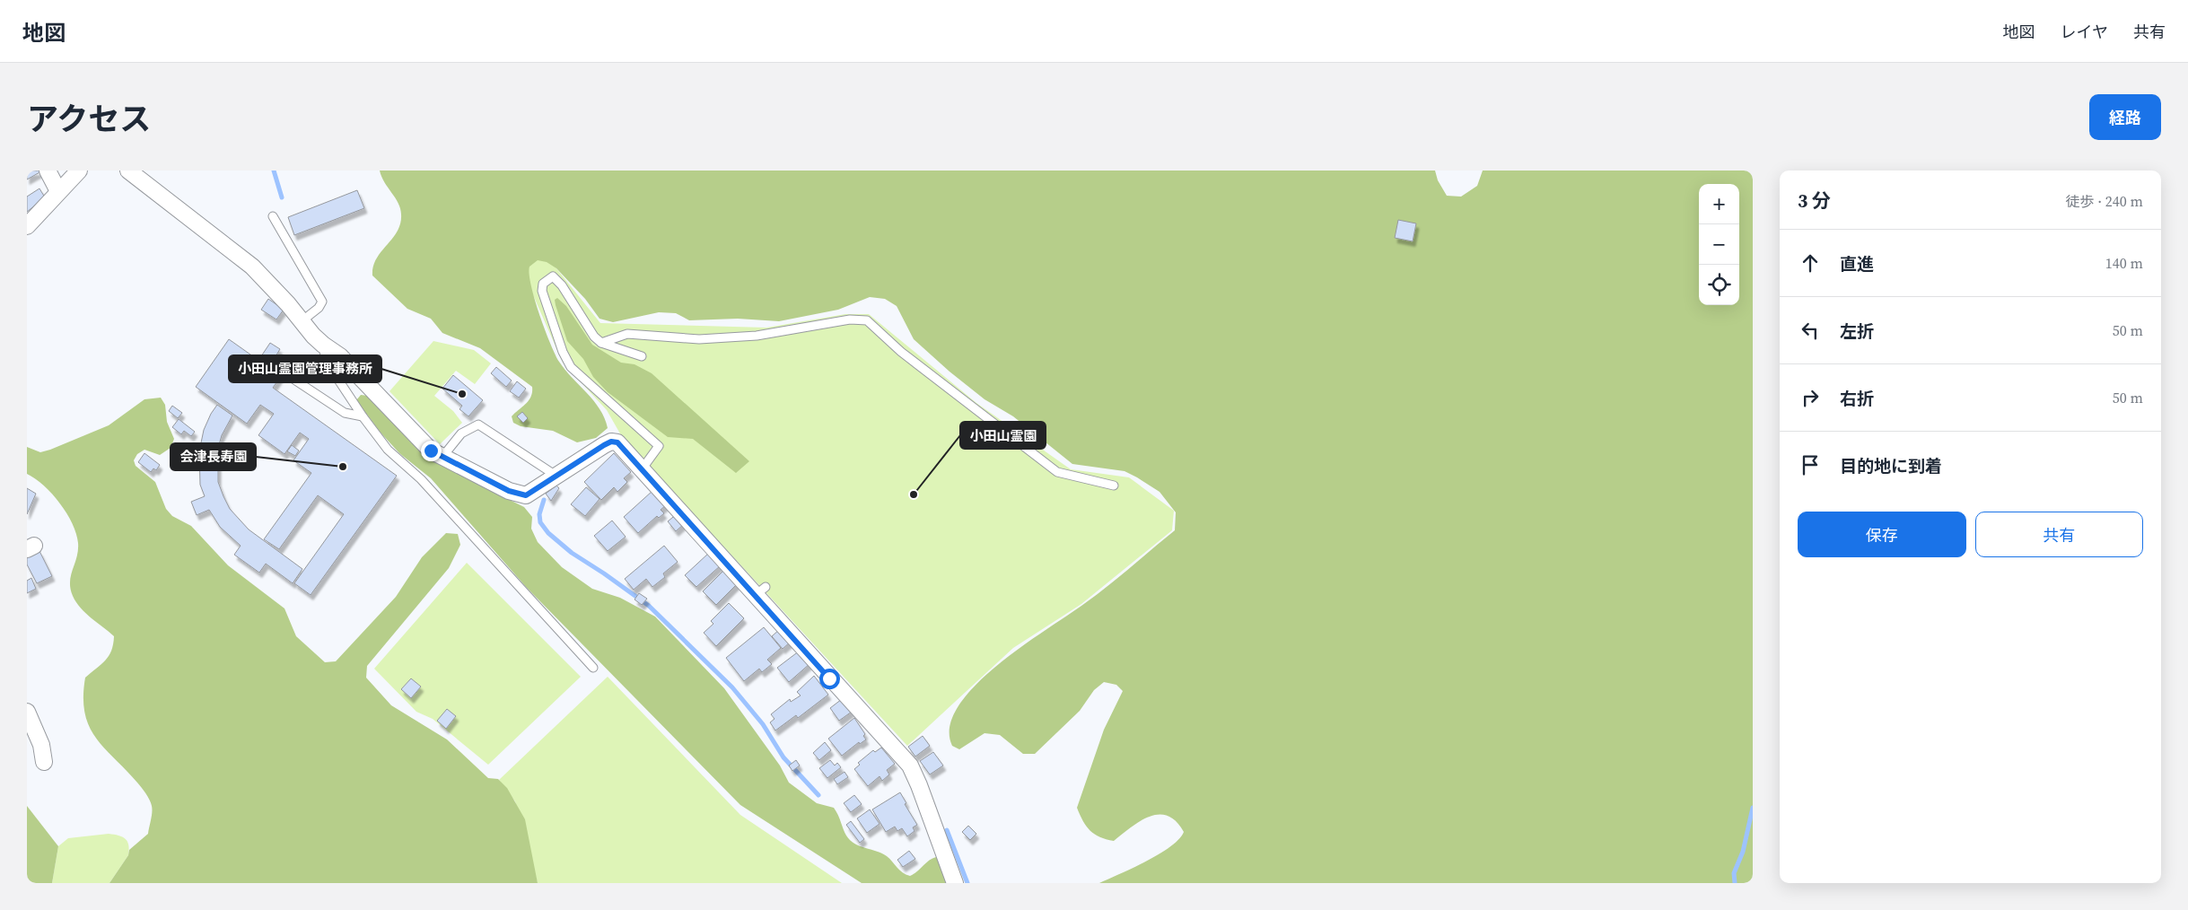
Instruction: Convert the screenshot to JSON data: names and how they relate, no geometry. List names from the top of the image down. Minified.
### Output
{"places":["小田山霊園管理事務所","会津長寿園","小田山霊園"],"page":{"header":"地図","nav":["地図","レイヤ","共有"],"title":"アクセス","buttons":["経路",["保存","共有"]],"heading":["3 分","徒歩 · 240 m"],"map_buttons":["+","−"],"list":[["直進","140 m"],["左折","50 m"],["右折","50 m"],"目的地に到着"]}}
